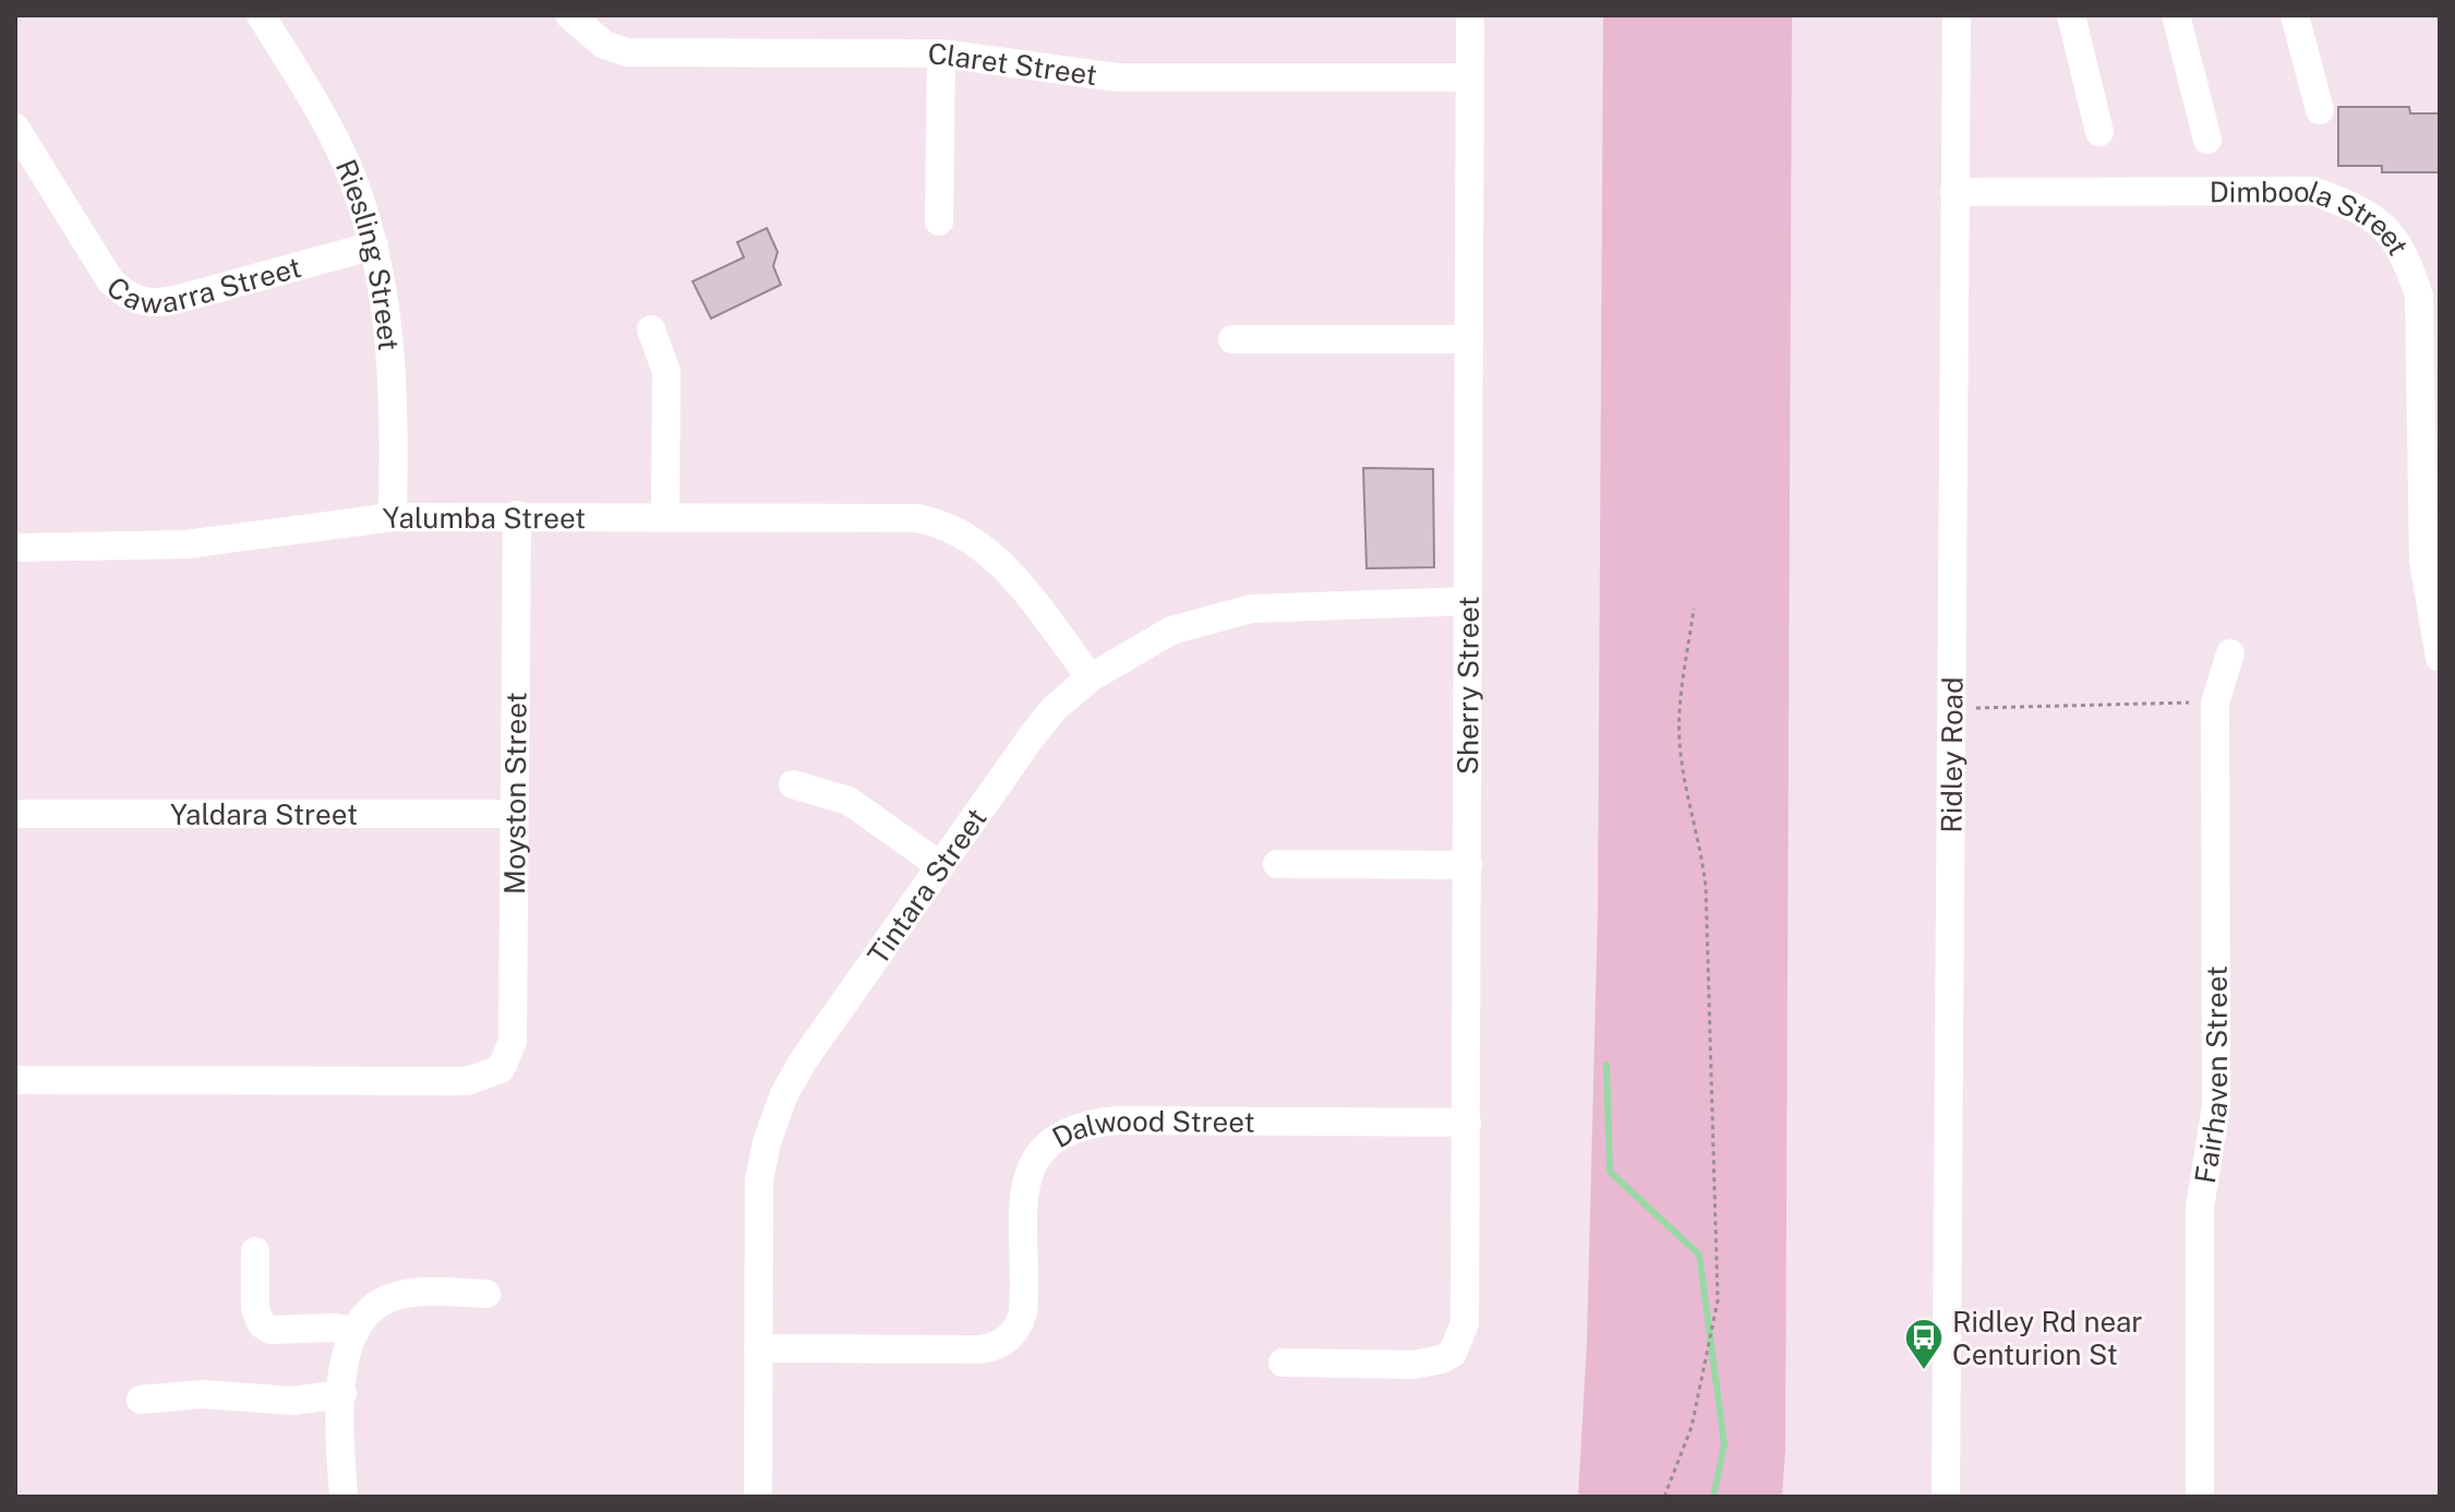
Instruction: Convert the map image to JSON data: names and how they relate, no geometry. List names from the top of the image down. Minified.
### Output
{"streets":{"street":["Claret Street","Dimboola Street","Riesling Street","Cawarra Street","Yalumba Street","Sherry Street","Ridley Road","Moyston Street","Yaldara Street","Tintara Street","Fairhaven Street","Dalwood Street"]},"crossings":[["Claret Street","Sherry Street"],["Dimboola Street","Ridley Road"],["Riesling Street","Cawarra Street"],["Riesling Street","Yalumba Street"],["Yalumba Street","Moyston Street"],["Yalumba Street","Tintara Street"],["Sherry Street","Tintara Street"],["Sherry Street","Dalwood Street"],["Moyston Street","Yaldara Street"],["Tintara Street","Dalwood Street"]],"places":{"bus stop":["Ridley Rd near Centurion St"]}}
